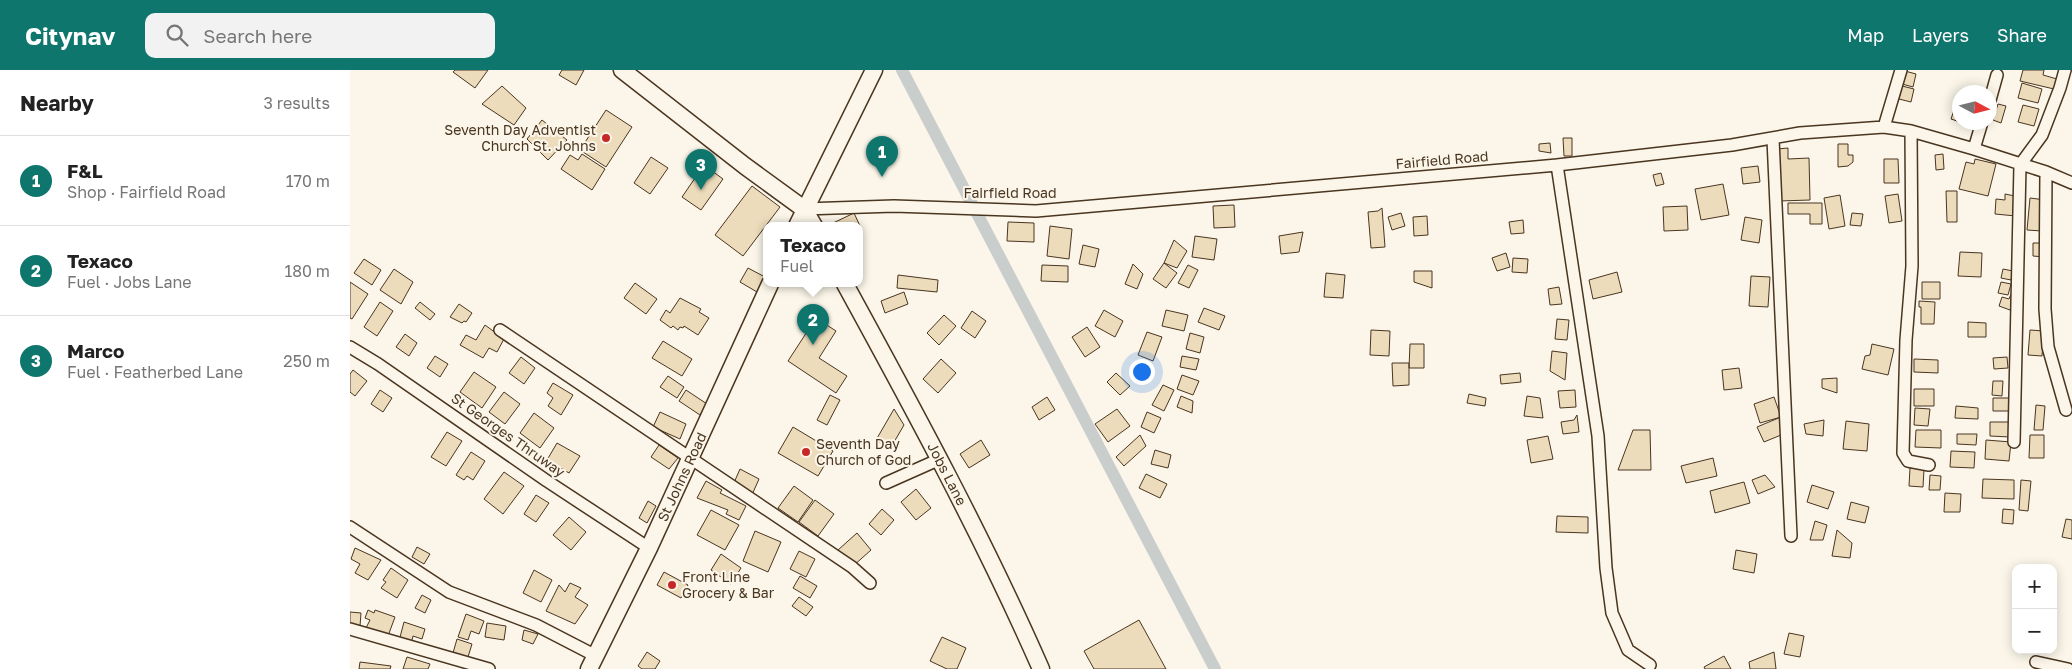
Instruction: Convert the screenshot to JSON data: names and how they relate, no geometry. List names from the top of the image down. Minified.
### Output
{"streets":{"main road":["Jobs Lane","St Johns Road"],"street":["Fairfield Road","St Georges Thruway"]},"crossings":[["St Georges Thruway","St Johns Road"]],"places":["Seventh Day Adventist Church St. Johns","Seventh Day Church of God","Front Line Grocery & Bar"],"north":"right","page":{"header":"Citynav","search":"Search here","nav":["Map","Layers","Share"],"heading":["Nearby","3 results"],"list":[{"mark":"1","name":"F&L","note":"Shop · Fairfield Road","value":"170 m"},{"mark":"2","name":"Texaco","note":"Fuel · Jobs Lane","value":"180 m"},{"mark":"3","name":"Marco","note":"Fuel · Featherbed Lane","value":"250 m"}],"pins":["1","3","2"],"popup":["Texaco","Fuel"],"map_buttons":["+","−"]}}
